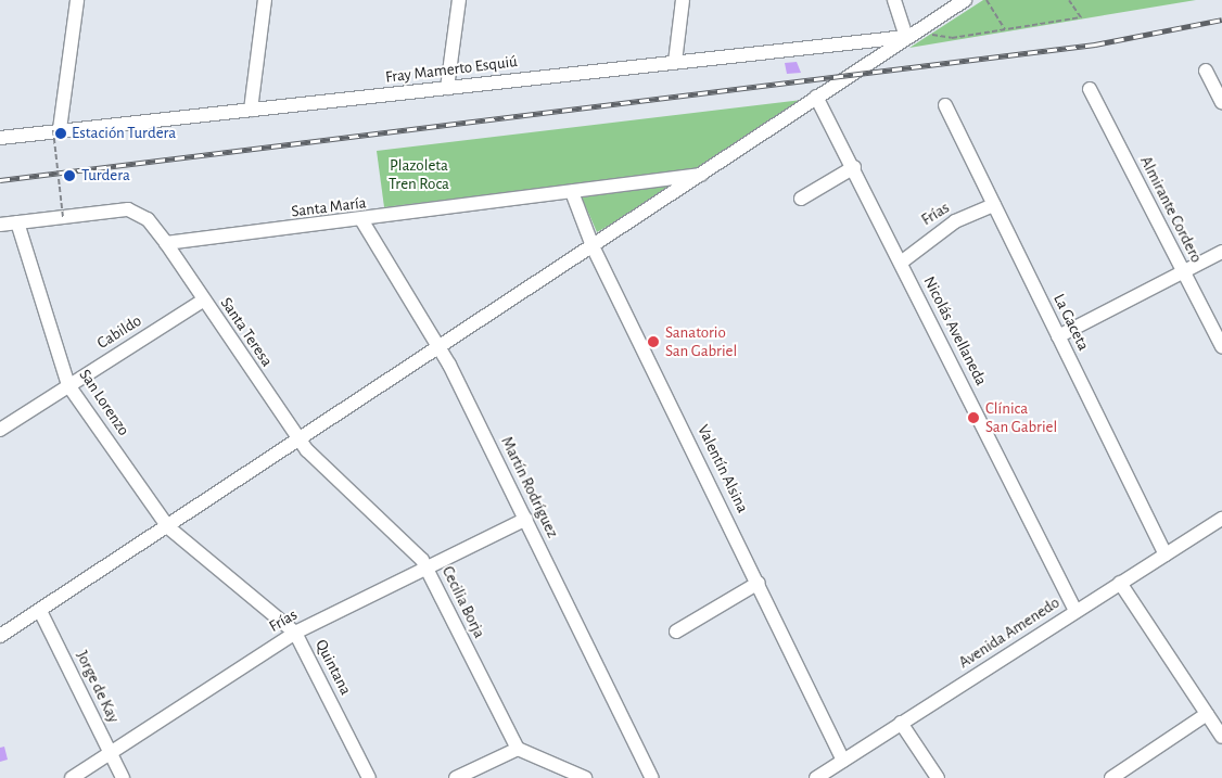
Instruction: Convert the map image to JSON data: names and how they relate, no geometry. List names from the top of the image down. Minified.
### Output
{"streets":{"street":["Fray Mamerto Esquiú","Santa María","Almirante Cordero","Frías","La Gaceta","Nicolás Avellaneda","Cabildo","Santa Teresa","San Lorenzo","Valentín Alsina","Martín Rodríguez","Cecilia Borja","Avenida Amenedo","Quintana","Jorge de Kay"]},"crossings":[["Santa María","Santa Teresa"],["Santa María","Valentín Alsina"],["Santa María","Martín Rodríguez"],["Frías","La Gaceta"],["Frías","Nicolás Avellaneda"],["Frías","Martín Rodríguez"],["Frías","Cecilia Borja"],["Frías","Quintana"],["Frías","Jorge de Kay"],["La Gaceta","Avenida Amenedo"],["Nicolás Avellaneda","Avenida Amenedo"],["Cabildo","Santa Teresa"],["Cabildo","San Lorenzo"],["Santa Teresa","Cecilia Borja"],["San Lorenzo","Quintana"],["Valentín Alsina","Avenida Amenedo"]],"parks":["Plazoleta Tren Roca"],"places":["Estación Turdera","Turdera","Sanatorio San Gabriel","Clínica San Gabriel"]}
